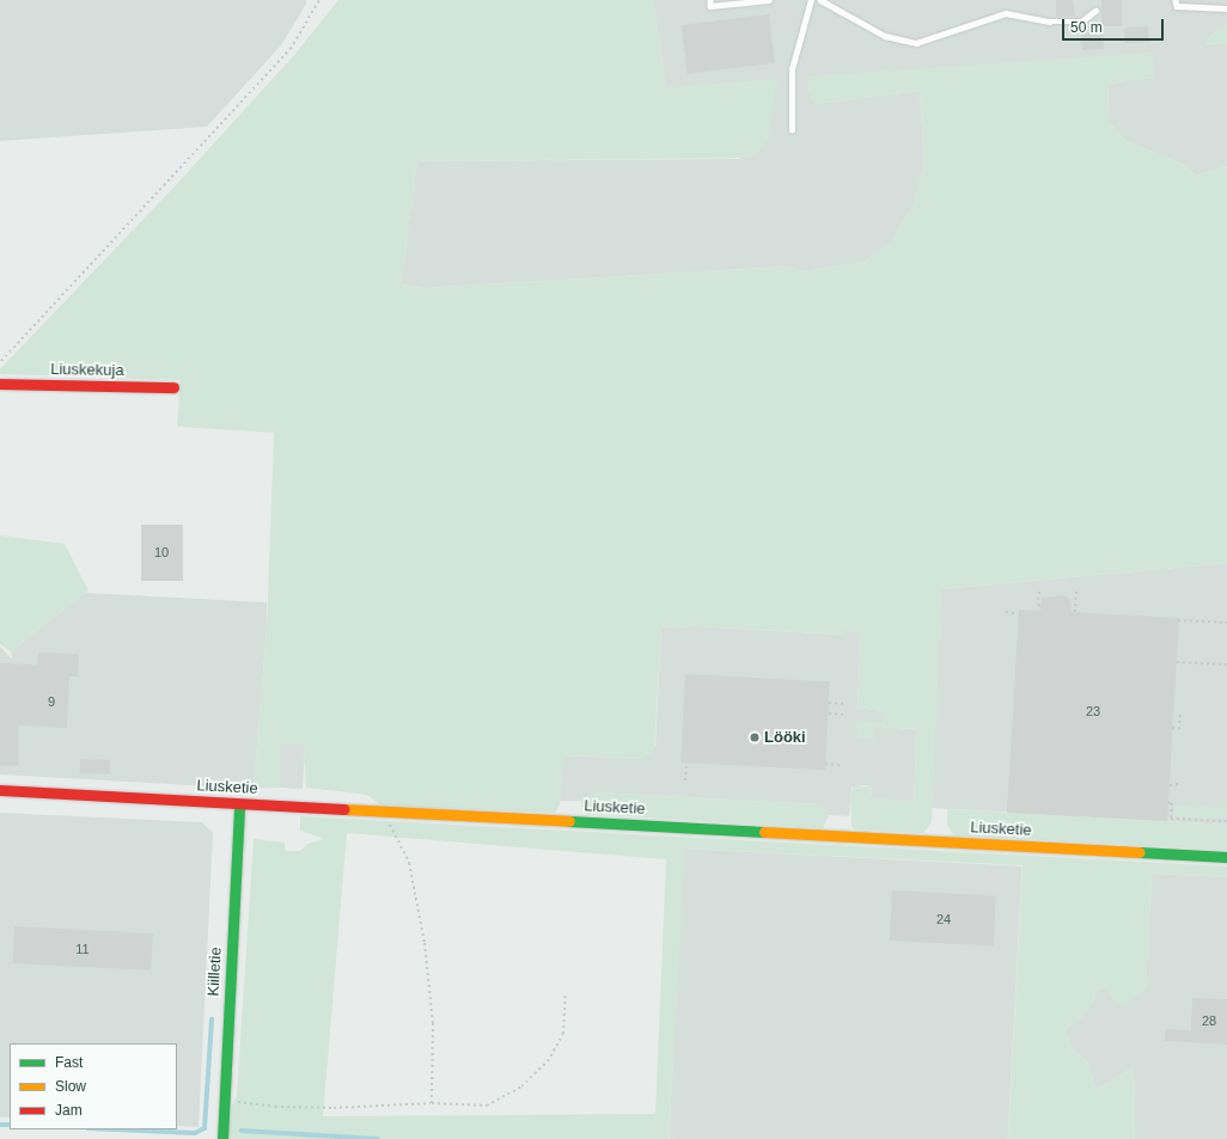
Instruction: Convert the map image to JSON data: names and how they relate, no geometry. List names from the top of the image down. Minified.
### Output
{"streets":{"street":["Liuskekuja","Liusketie","Kiilletie"]},"crossings":[["Liusketie","Kiilletie"]],"places":["Lööki"],"house_numbers":["10","9","23","24","11","28"],"legend":["Fast","Slow","Jam"],"scale_bar":"50 m"}
